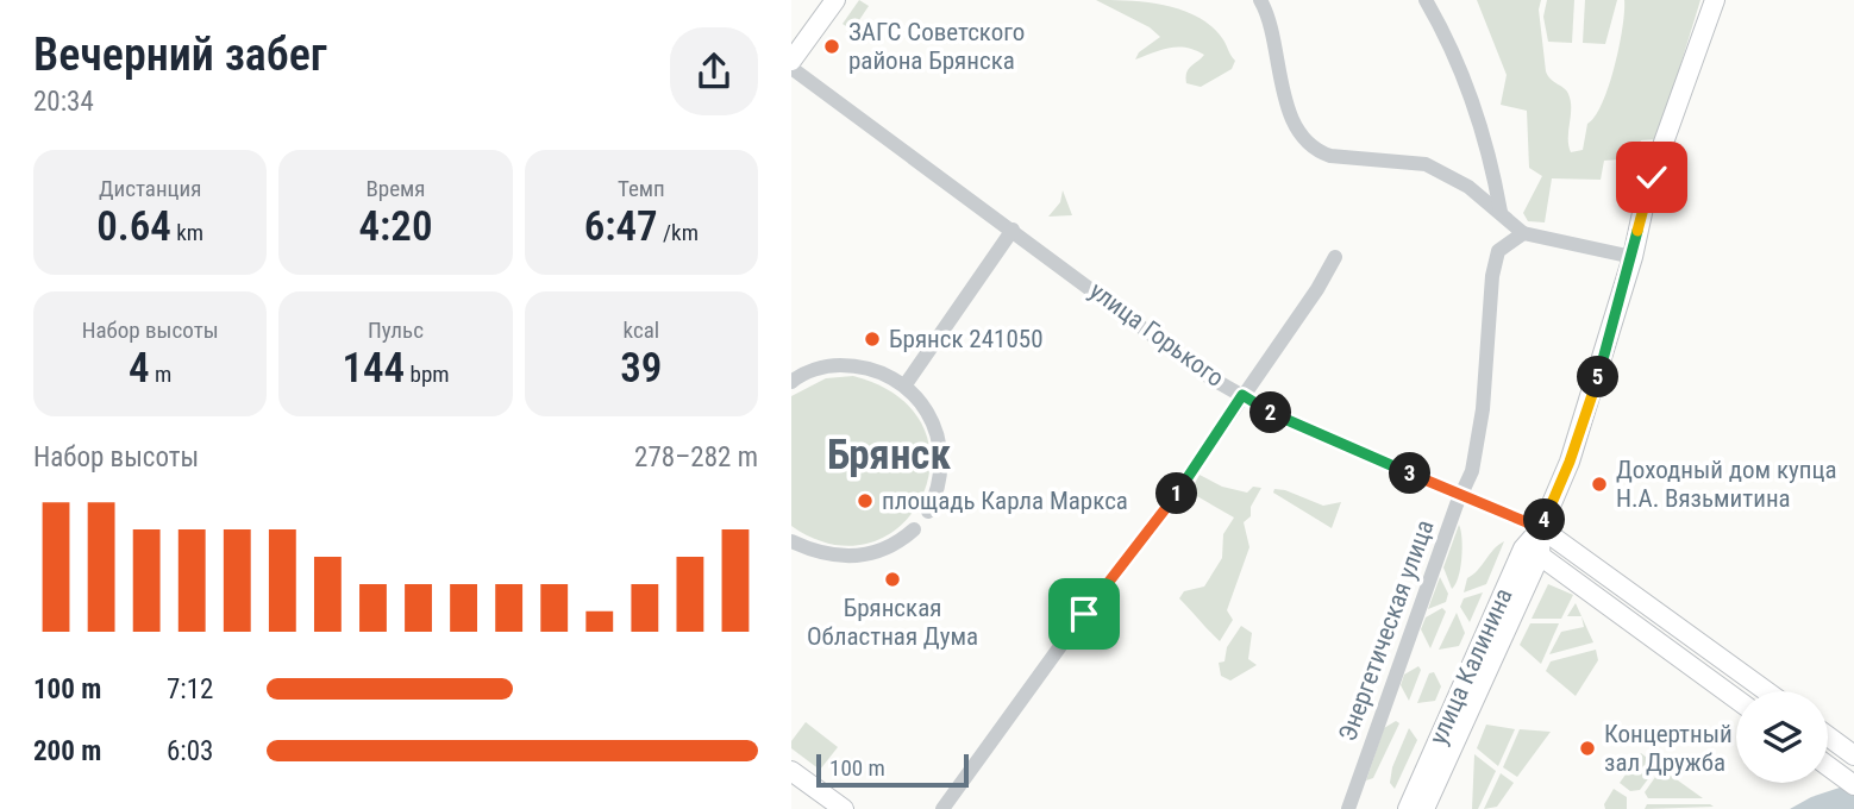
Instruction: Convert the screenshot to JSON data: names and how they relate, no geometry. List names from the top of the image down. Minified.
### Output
{"streets":{"main road":["улица Горького","улица Калинина"],"street":["Энергетическая улица"]},"crossings":[["улица Горького","Энергетическая улица"],["улица Горького","улица Калинина"]],"districts":["Брянск"],"places":["ЗАГС Советского района Брянска","Брянск 241050","Доходный дом купца Н.А. Вязьмитина","площадь Карла Маркса","Брянская Областная Дума","Концертный зал Дружба"],"scale_bar":"100 m","page":{"heading":["Вечерний забег","20:34"],"stats":[["Дистанция","0.64 km"],["Время","4:20"],["Темп","6:47 /km"],["Набор высоты","4 m"],["Пульс","144 bpm"],["kcal","39"]],"pins":["5","2","3","1","4"],"chart":["Набор высоты","278–282 m"],"list":[{"name":"100 m","note":"7:12"},{"name":"200 m","note":"6:03"}],"scale":"100 m"}}
